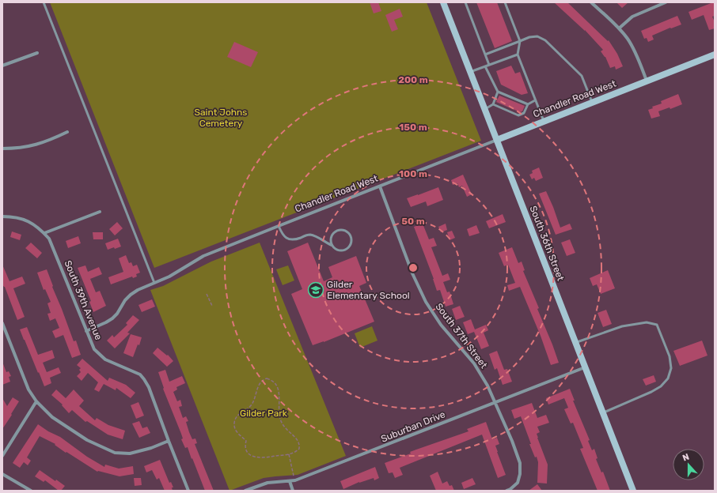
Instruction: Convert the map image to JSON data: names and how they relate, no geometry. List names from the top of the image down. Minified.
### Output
{"streets":{"main road":["Chandler Road West","South 36th Street"],"street":["South 39th Avenue","South 37th Street","Suburban Drive"]},"crossings":[["Chandler Road West","South 36th Street"],["Chandler Road West","South 39th Avenue"],["Chandler Road West","South 37th Street"],["South 36th Street","Suburban Drive"],["South 37th Street","Suburban Drive"]],"parks":["Saint Johns Cemetery","Gilder Park"],"places":{"school or university":["Gilder Elementary School"]},"north":"top","rings":["200 m","150 m","100 m","50 m"]}
